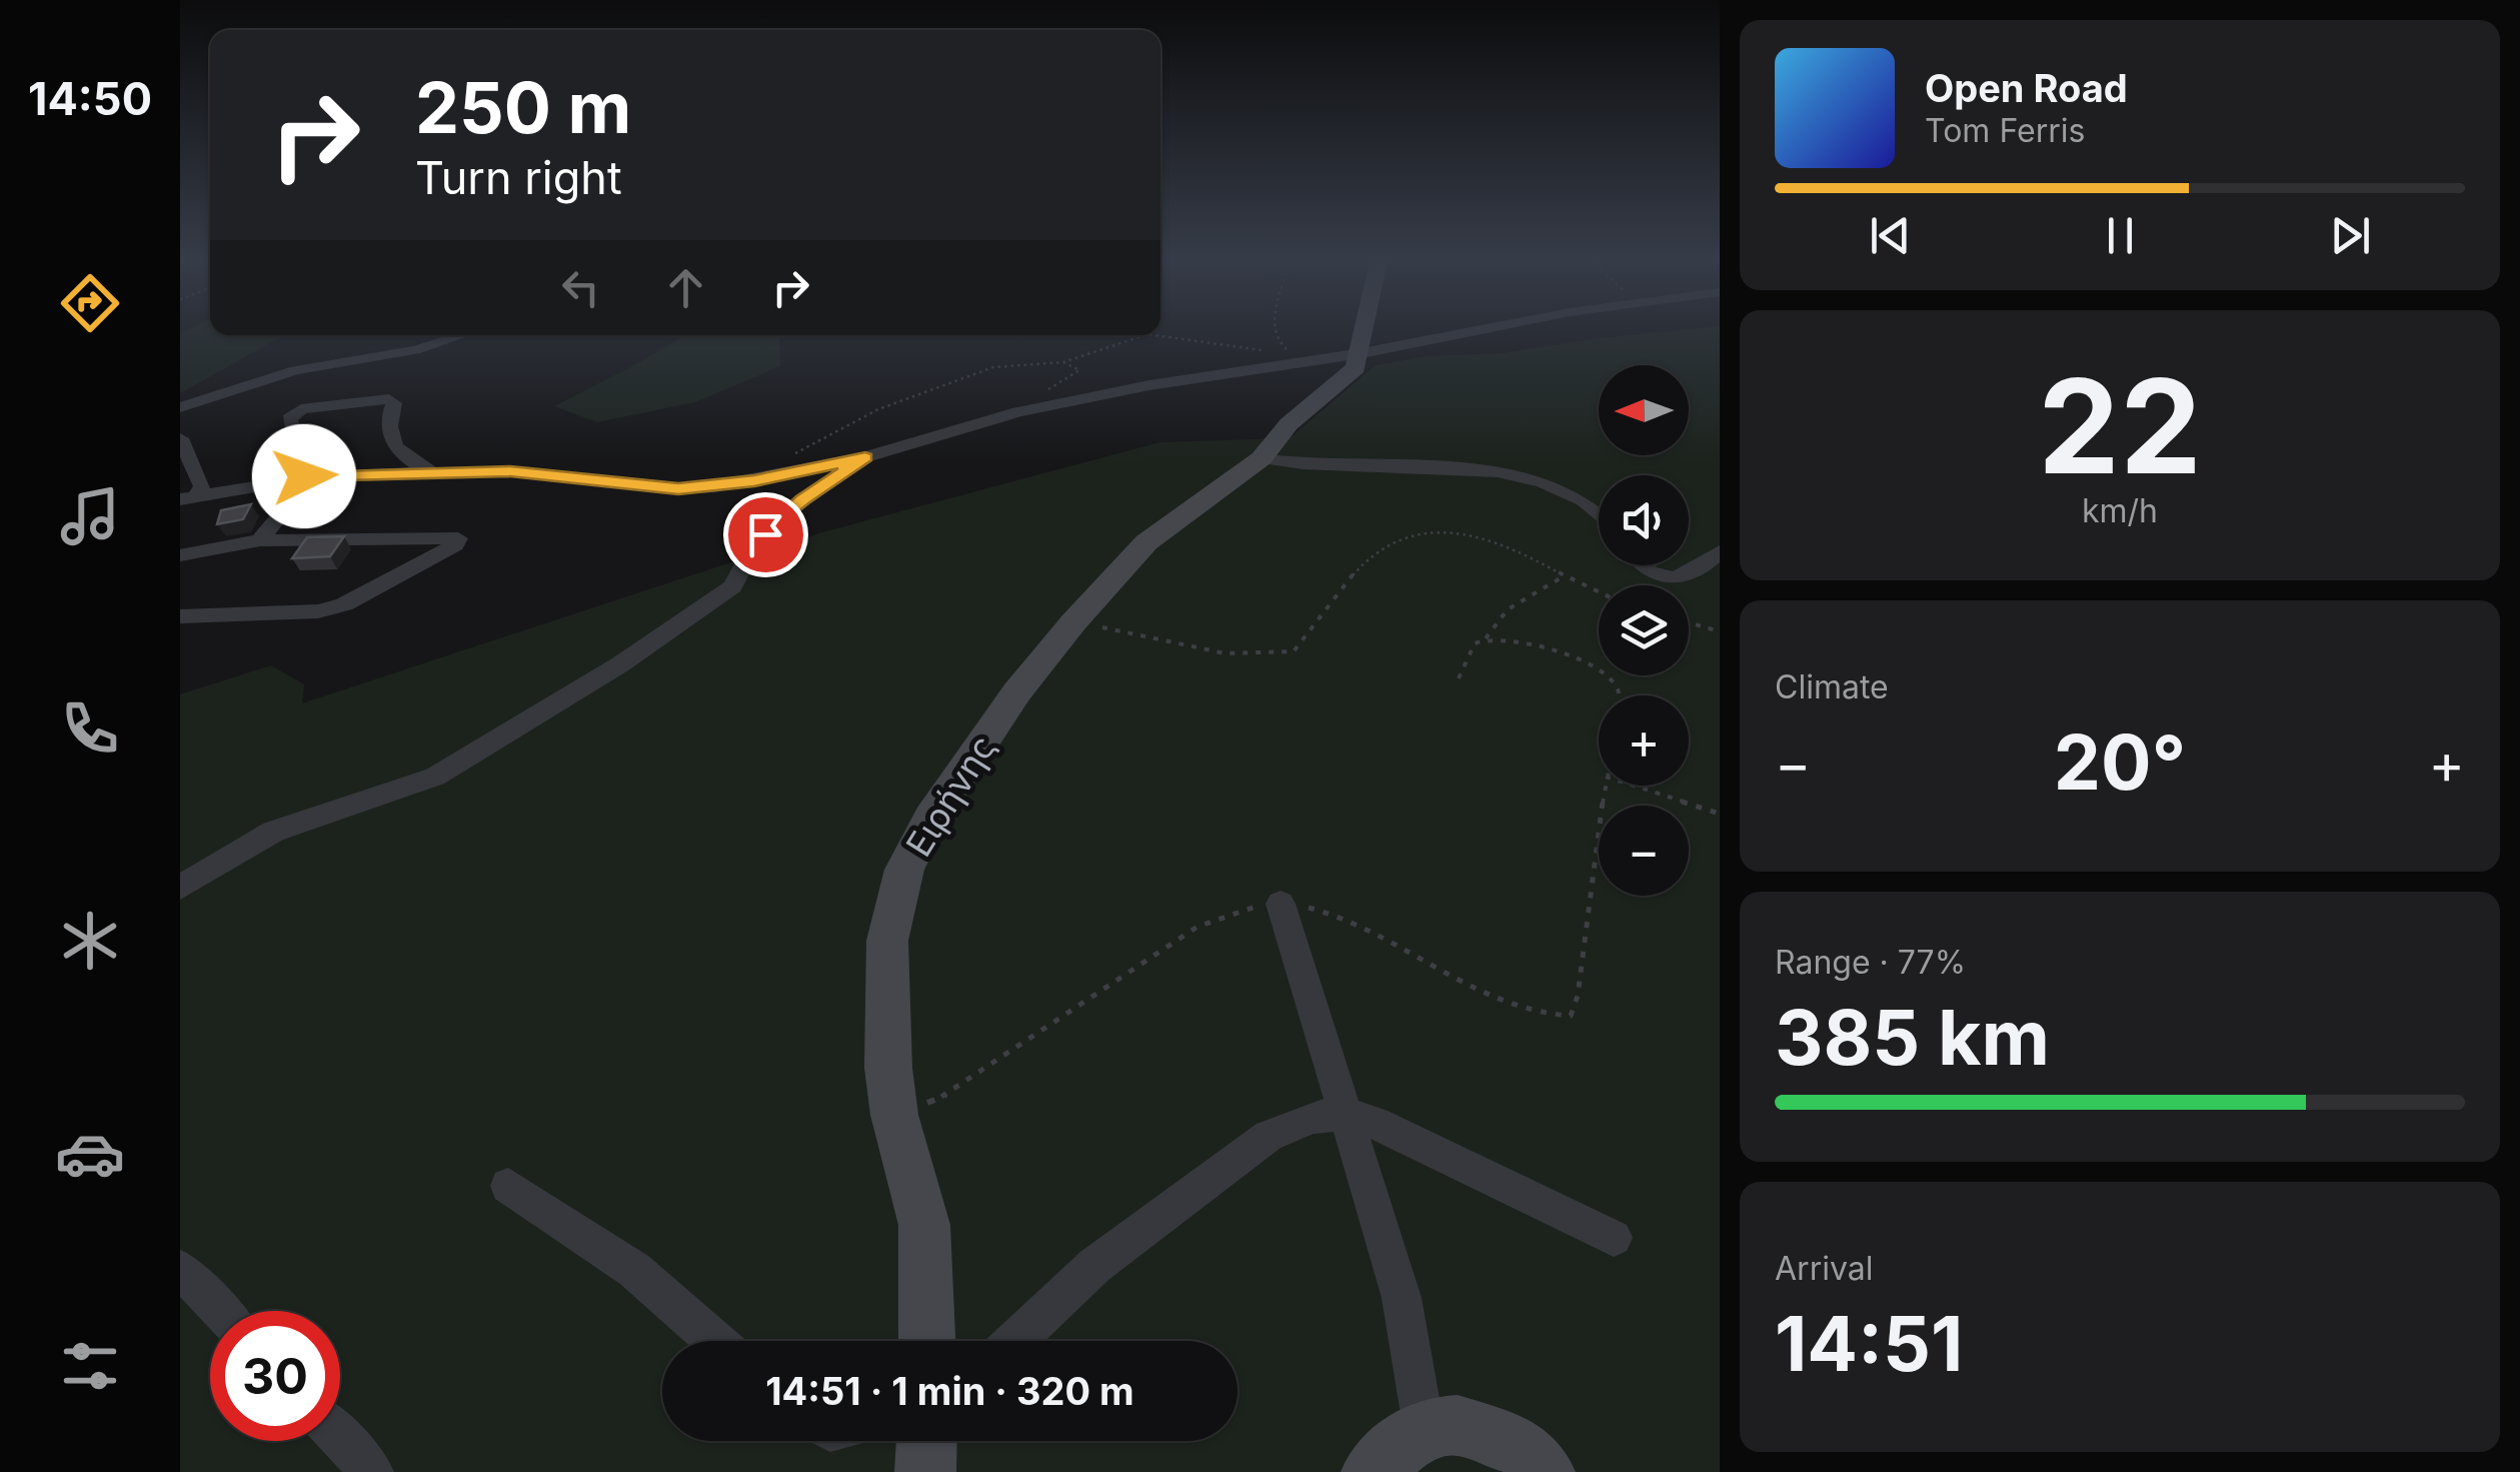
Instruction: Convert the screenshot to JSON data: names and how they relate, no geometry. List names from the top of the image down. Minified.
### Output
{"streets":{"street":["Ειρήνης"]},"north":"left","page":{"tabs":"14:50","turn":["250 m","Turn right"],"song":["Open Road","Tom Ferris"],"tile":[["22","km/h"],"Climate",["Range · 77%","385 km"],["Arrival","14:51"]],"map_buttons":["+","−"],"heat":["−","20°","+"],"limit":"30","trip":"14:51 · 1 min · 320 m"}}
